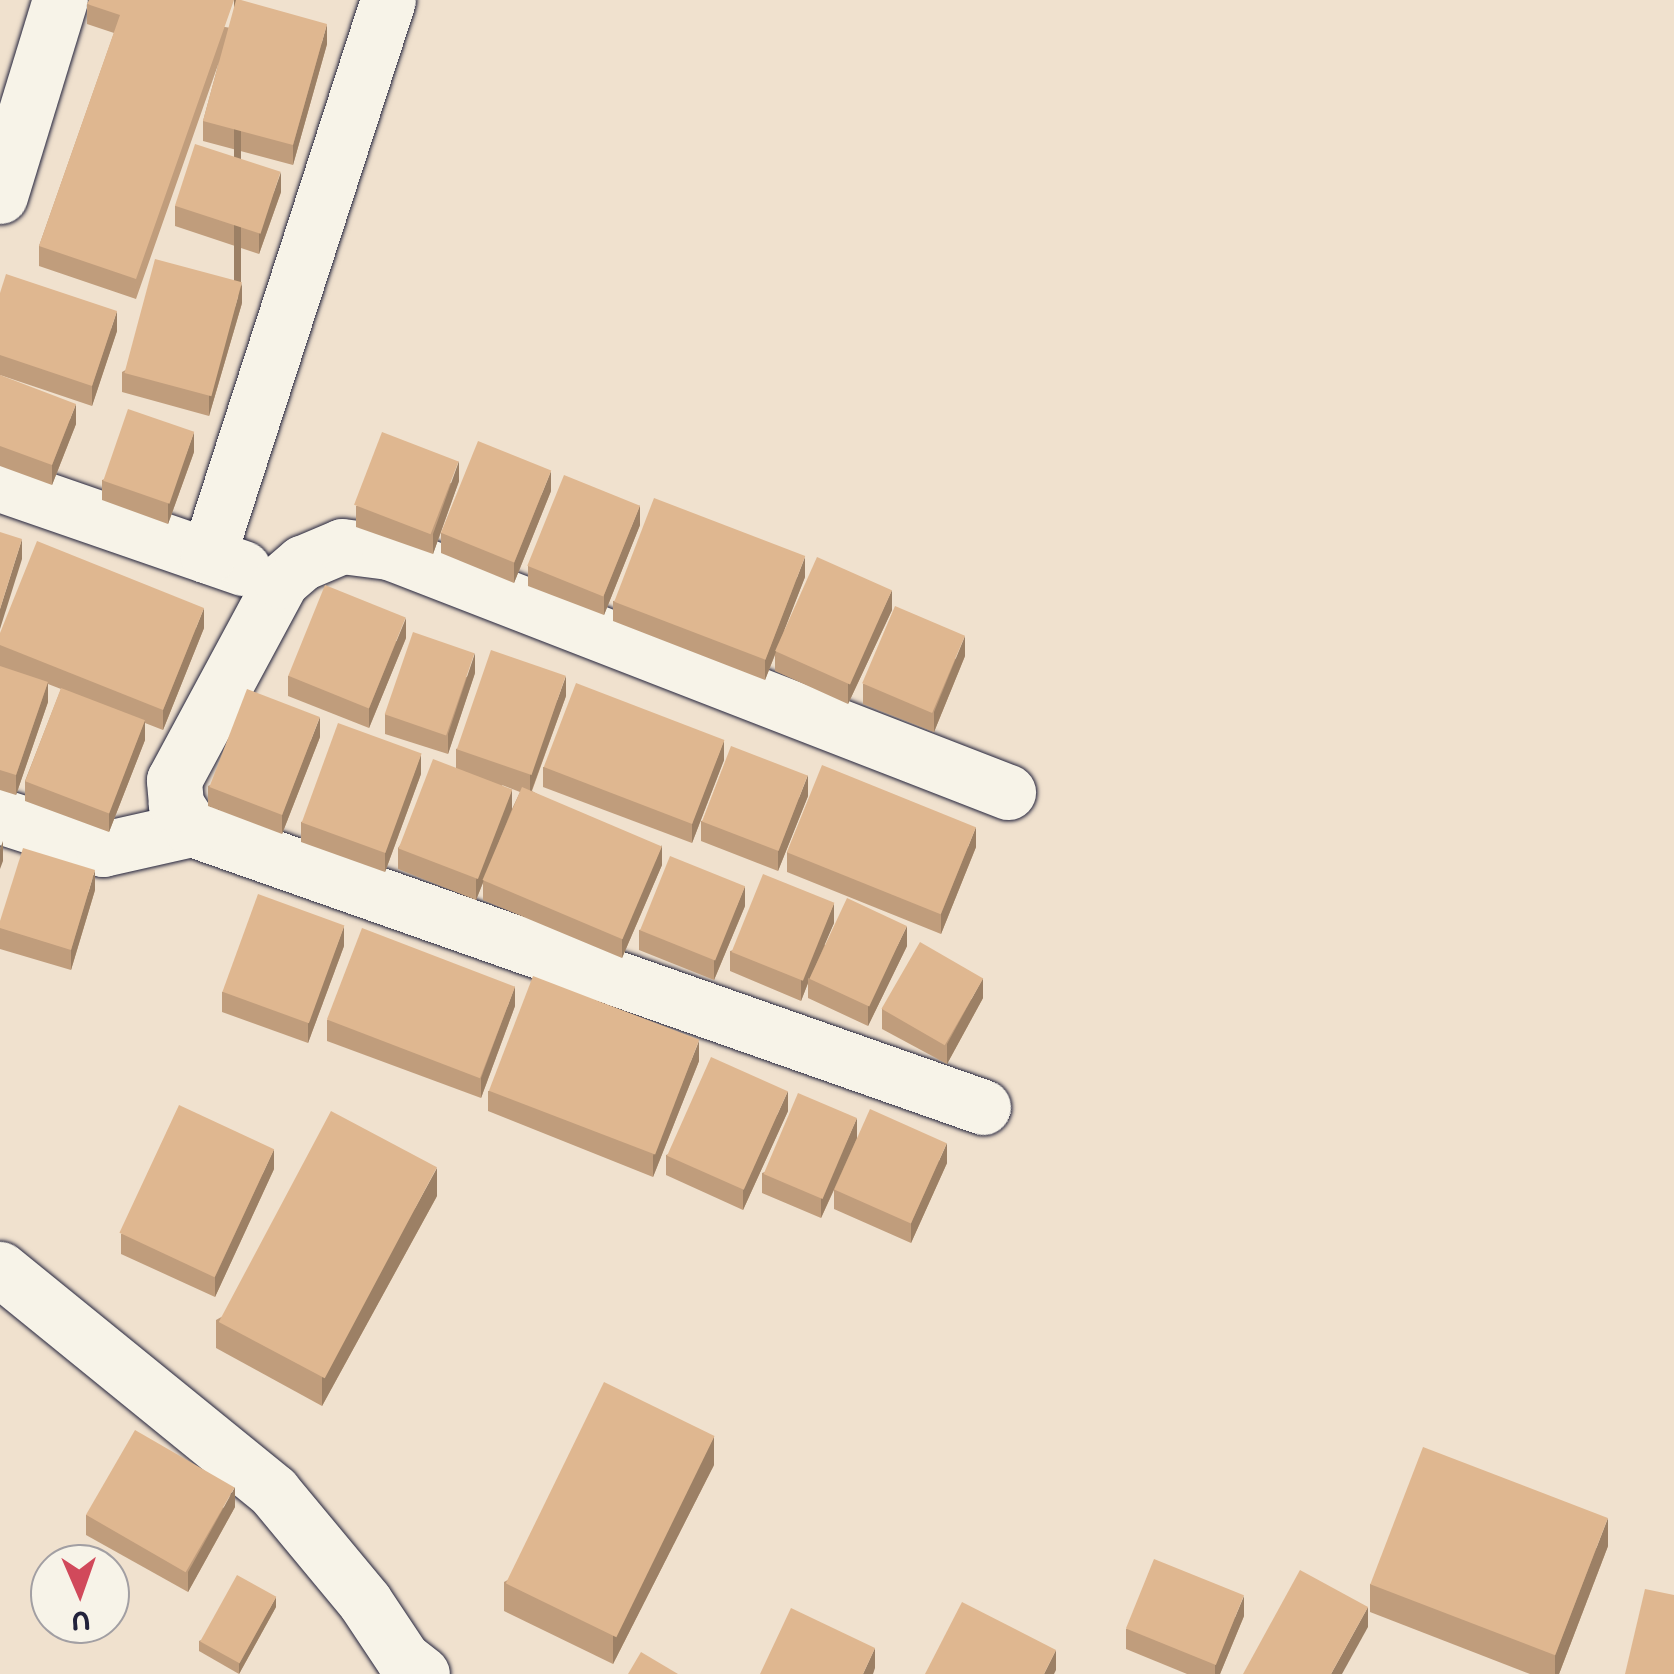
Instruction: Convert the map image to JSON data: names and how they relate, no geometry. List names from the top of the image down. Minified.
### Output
{"north":"bottom"}
